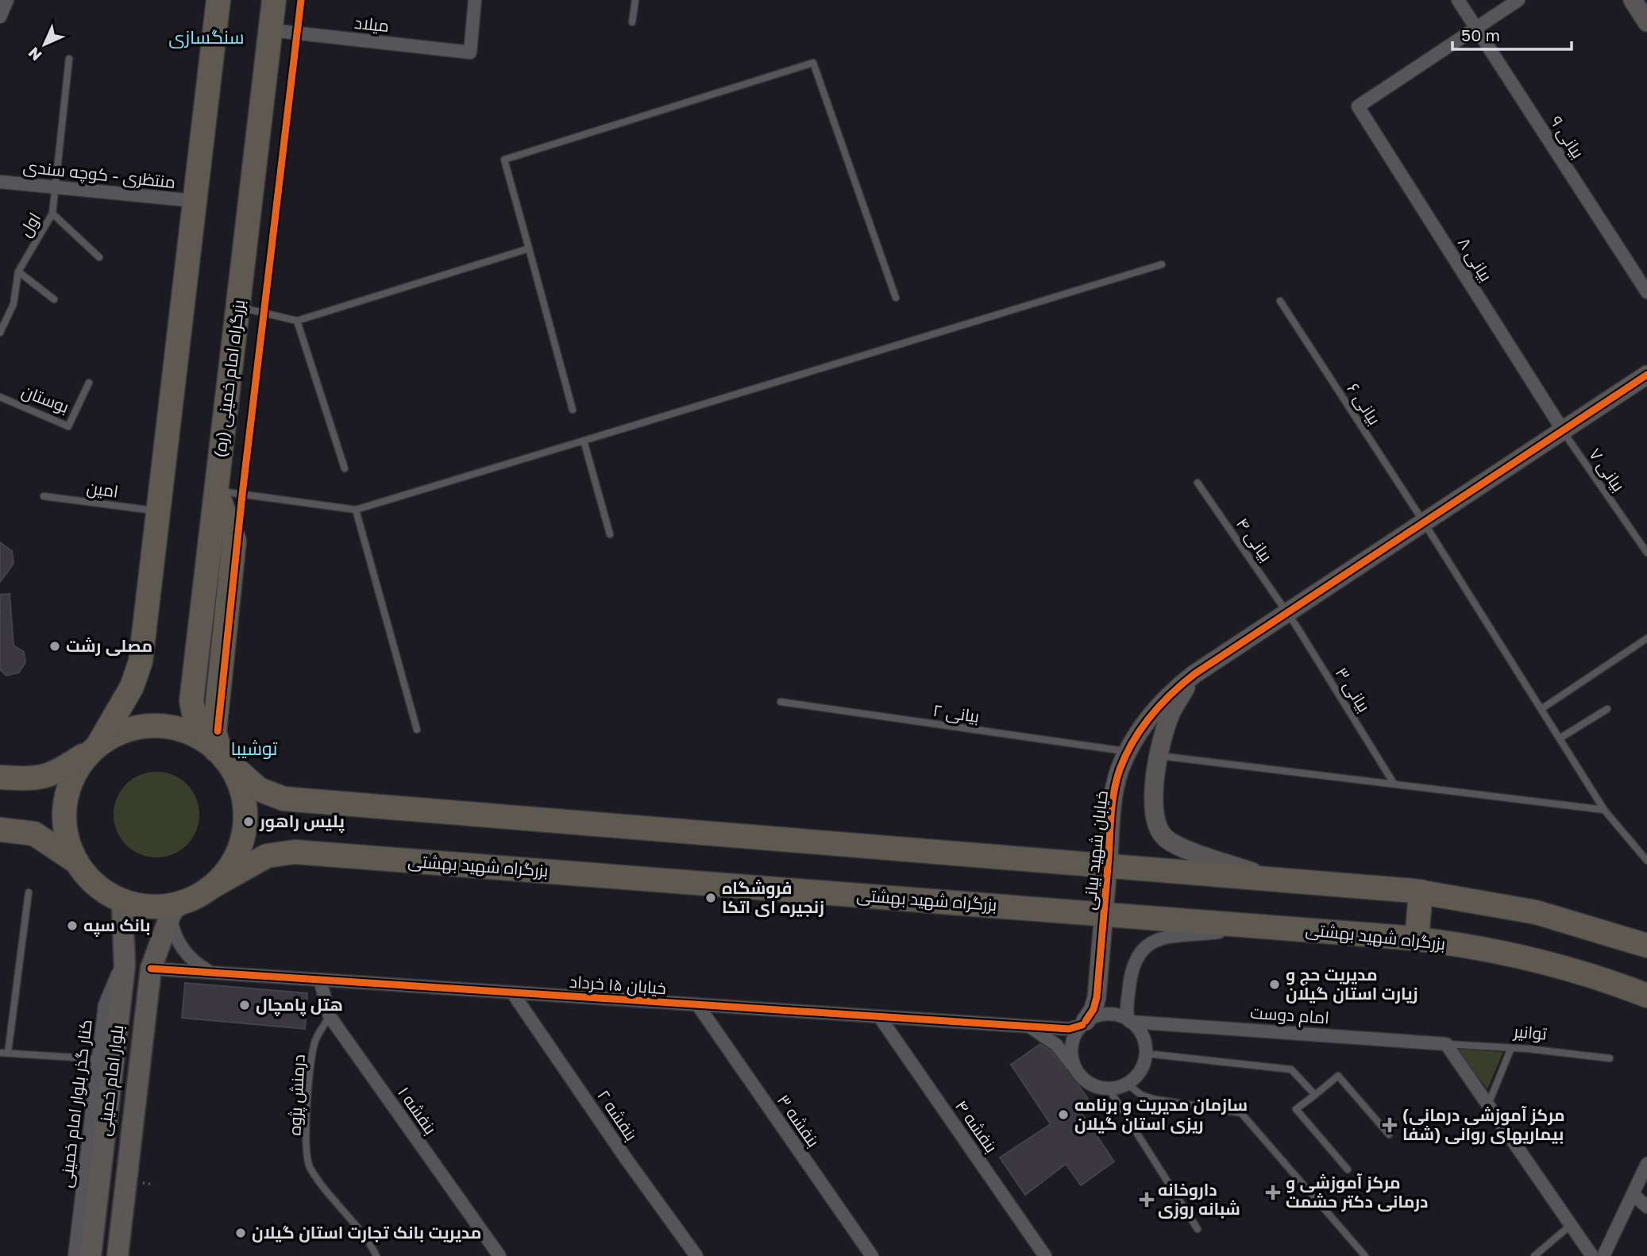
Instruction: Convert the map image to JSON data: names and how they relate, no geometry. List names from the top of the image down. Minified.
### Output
{"streets":{"highway":["بزرگراه امام خمینی (ره)","بزرگراه شهید بهشتی"],"main road":["بلوار امام خمینی"],"street":["میلاد","بیانی ۹","منتظری - کوچه سندی","بیانی ۸","خیابان شهید بیانی","خیابان ۱۵ خرداد","امام دوست","کنار گذر بلوار امام خمینی","بنفشه ۱","بنفشه ۲","بنفشه ۳","بنفشه ۴"],"lane":["اول","بوستان","بیانی ۶","بیانی ۷","امین","بیانی ۴","بیانی ۳","بیانی ۲","توانیر","درمنش پژوه"]},"crossings":[["میلاد","بزرگراه امام خمینی (ره)"],["بیانی ۹","بیانی ۸"],["منتظری - کوچه سندی","اول"],["بیانی ۸","بیانی ۷"],["بیانی ۸","خیابان شهید بیانی"],["بیانی ۶","خیابان شهید بیانی"],["بیانی ۷","خیابان شهید بیانی"],["بیانی ۴","بیانی ۳"],["بیانی ۴","خیابان شهید بیانی"],["بیانی ۳","خیابان شهید بیانی"],["بیانی ۲","خیابان شهید بیانی"],["خیابان شهید بیانی","بزرگراه شهید بهشتی"],["خیابان شهید بیانی","خیابان ۱۵ خرداد"],["خیابان شهید بیانی","امام دوست"],["بزرگراه شهید بهشتی","بلوار امام خمینی"],["خیابان ۱۵ خرداد","امام دوست"],["خیابان ۱۵ خرداد","بلوار امام خمینی"],["خیابان ۱۵ خرداد","بنفشه ۱"],["خیابان ۱۵ خرداد","بنفشه ۲"],["خیابان ۱۵ خرداد","بنفشه ۳"],["خیابان ۱۵ خرداد","بنفشه ۴"],["امام دوست","توانیر"],["بلوار امام خمینی","کنار گذر بلوار امام خمینی"],["درمنش پژوه","بنفشه ۱"]],"districts":["سنگسازی","توشیبا"],"places":{"other":["مصلی رشت","پلیس راهور","فروشگاه زنجیره ای اتکا","بانک سپه","مدیریت حج و زیارت استان گیلان","هتل پامچال","سازمان مدیریت و برنامه ریزی استان گیلان","مدیریت بانک تجارت استان گیلان"],"health":["(مرکز آموزشی درمانی بیماریهای روانی (شفا","مرکز آموزشی و ‌درمانی دکتر حشمت","داروخانه شبانه روزی"]},"scale_bar":"50 m","north":"bottom left"}
